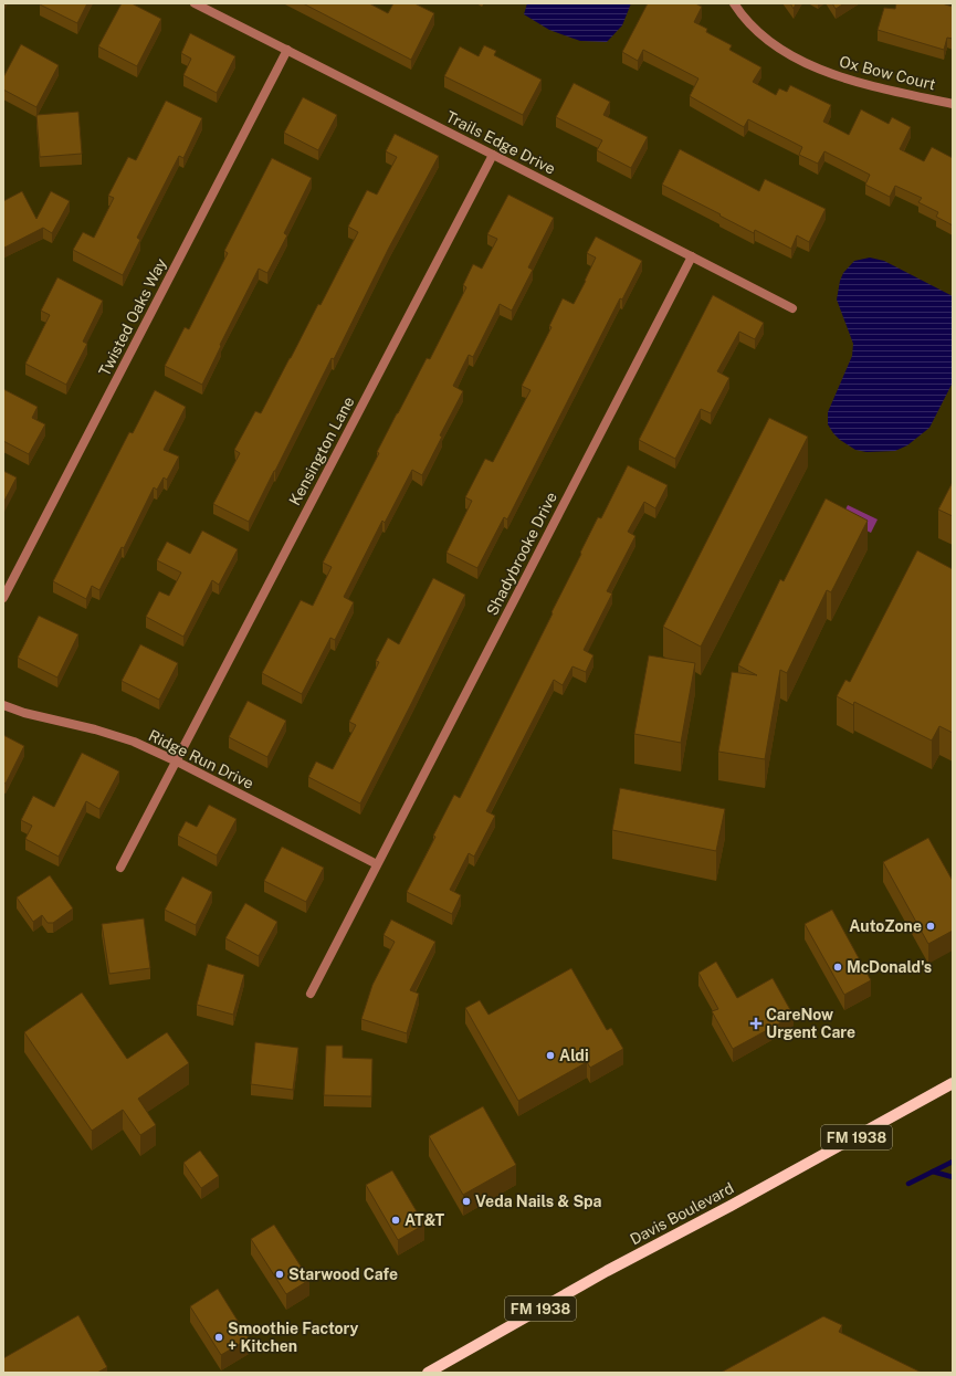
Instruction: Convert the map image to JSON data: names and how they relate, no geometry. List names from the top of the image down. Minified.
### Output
{"streets":{"main road":["FM 1938","Davis Boulevard"],"street":["Ox Bow Court","Trails Edge Drive","Twisted Oaks Way","Kensington Lane","Shadybrooke Drive","Ridge Run Drive"]},"crossings":[["Trails Edge Drive","Twisted Oaks Way"],["Trails Edge Drive","Kensington Lane"],["Trails Edge Drive","Shadybrooke Drive"],["Kensington Lane","Ridge Run Drive"],["Shadybrooke Drive","Ridge Run Drive"]],"places":{"other":["AutoZone","McDonald's","Aldi","Veda Nails & Spa","AT&T","Starwood Cafe","Smoothie Factory + Kitchen"],"health":["CareNow Urgent Care"]}}
